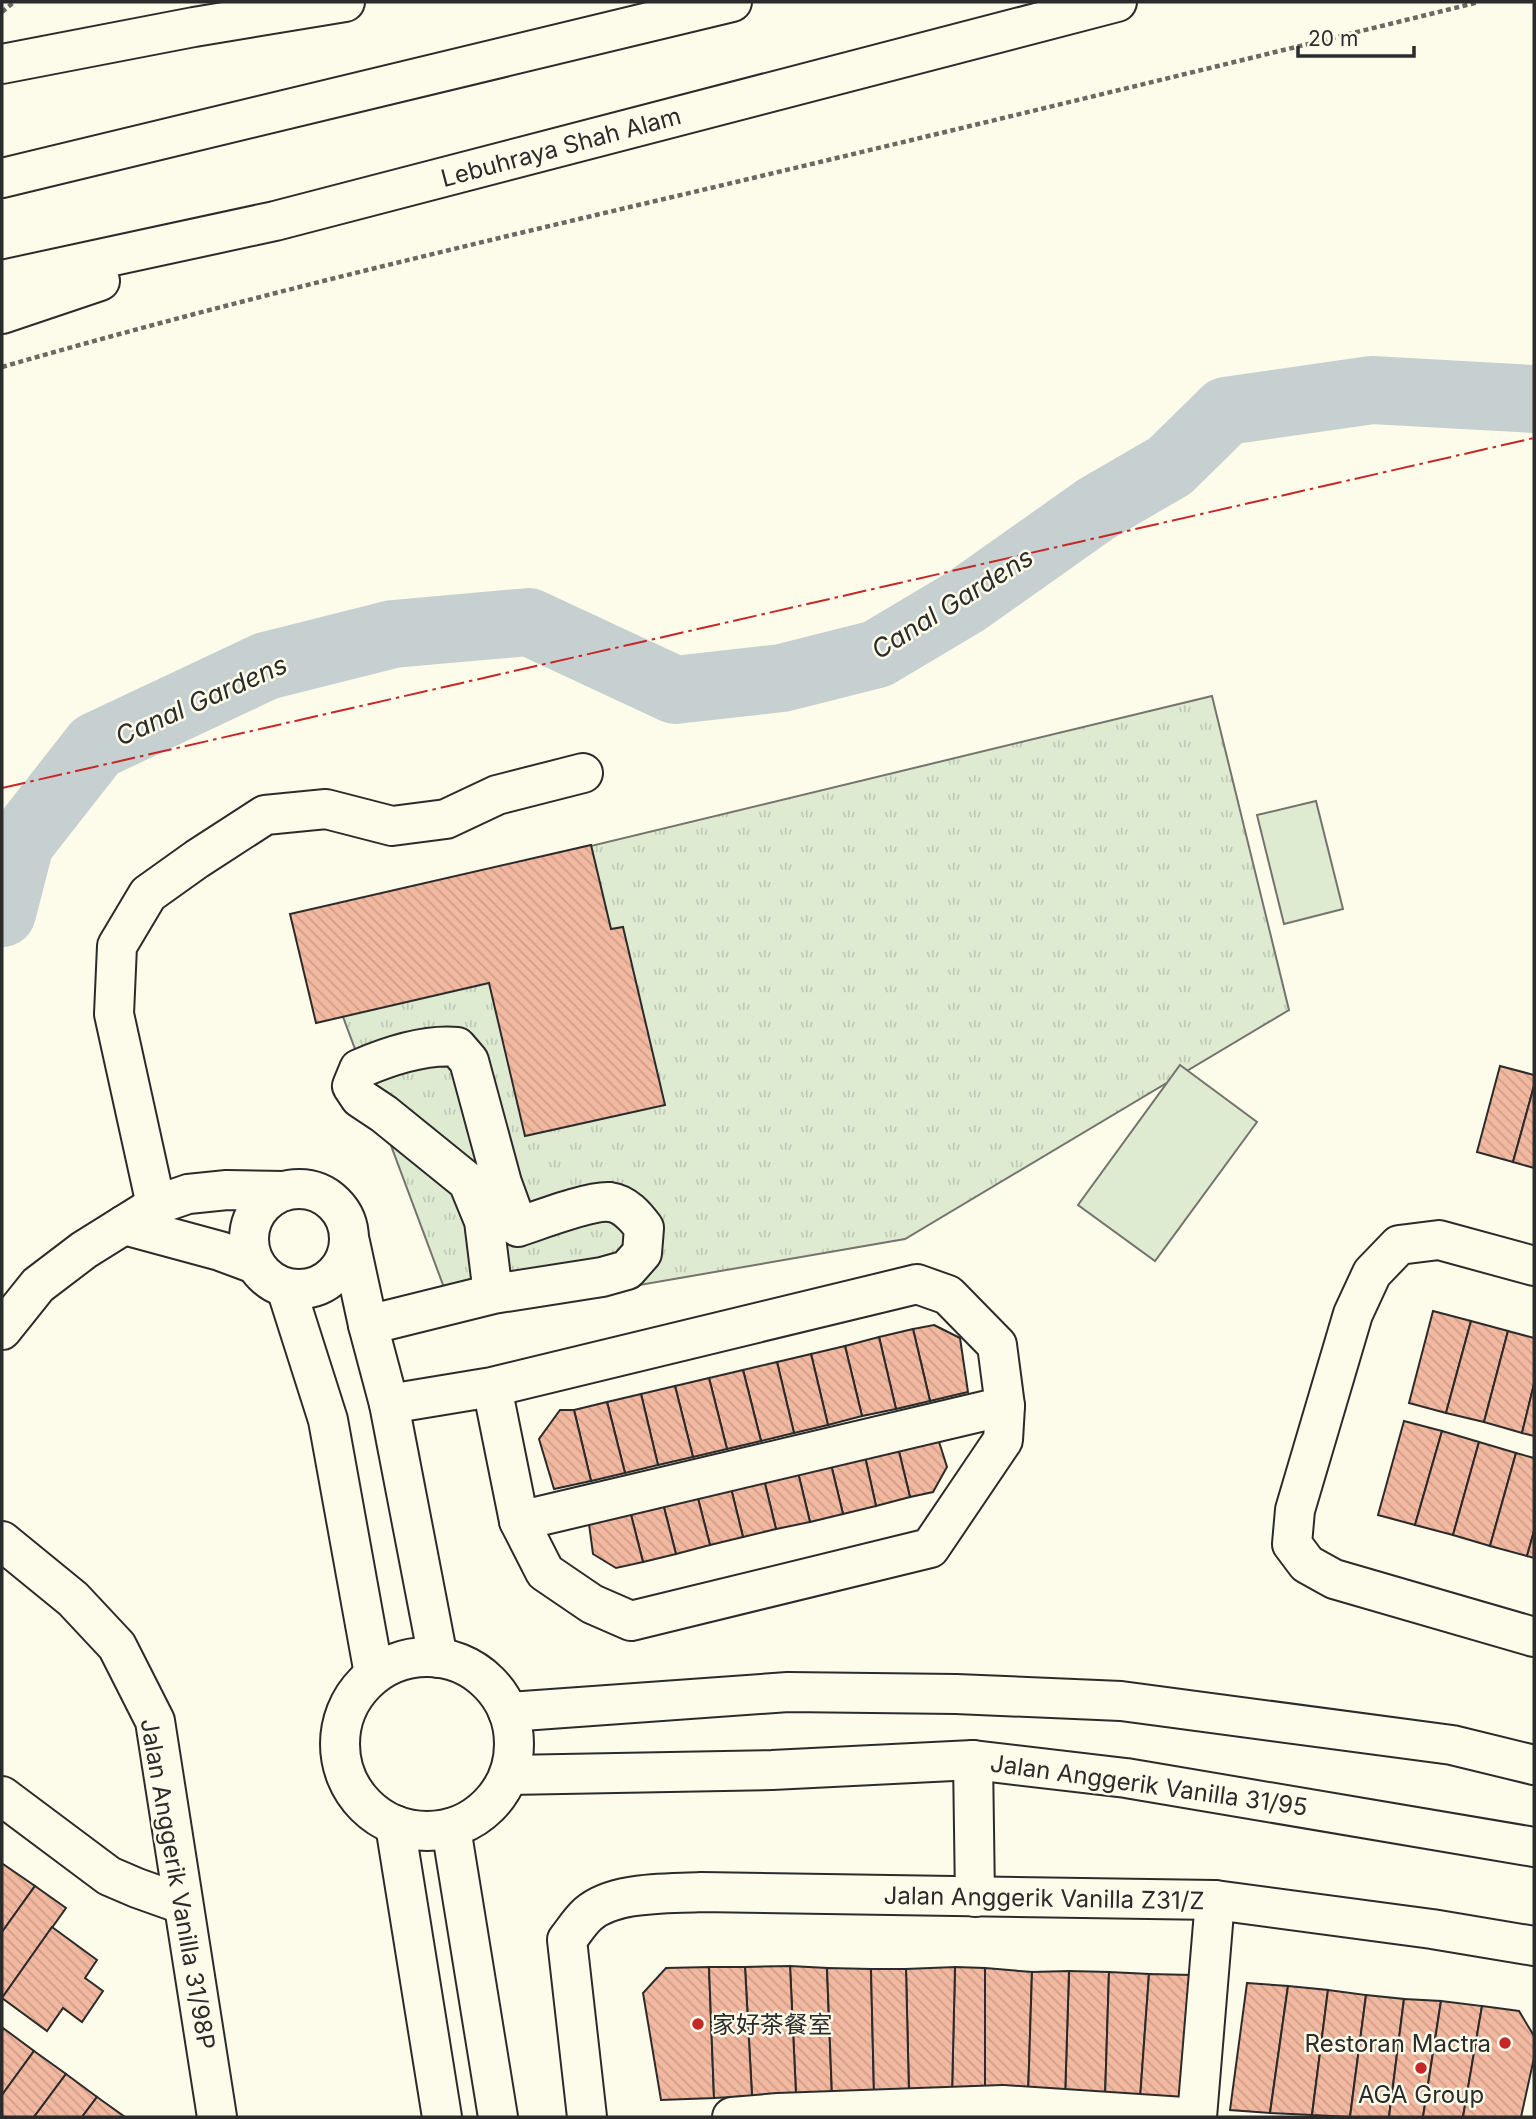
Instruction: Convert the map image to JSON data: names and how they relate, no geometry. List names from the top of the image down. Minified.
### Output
{"streets":{"main road":["Lebuhraya Shah Alam","Jalan Anggerik Vanilla 31/95","Jalan Anggerik Vanilla 31/98P","Jalan Anggerik Vanilla Z31/Z"]},"water":["Canal Gardens"],"places":["家好茶餐室","Restoran Mactra","AGA Group"],"scale_bar":"20 m"}
